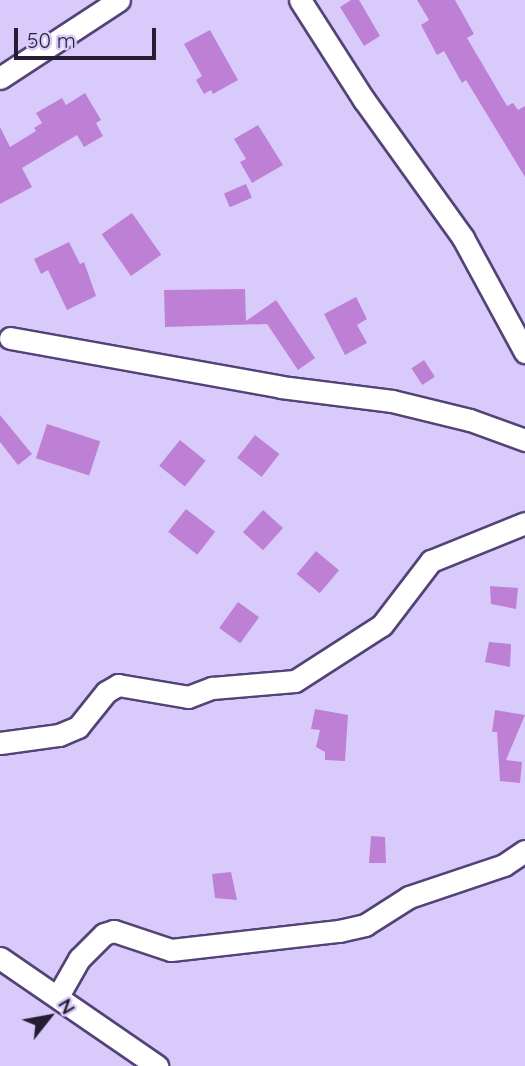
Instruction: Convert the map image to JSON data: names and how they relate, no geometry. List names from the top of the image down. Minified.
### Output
{"scale_bar":"50 m","north":"top right"}
